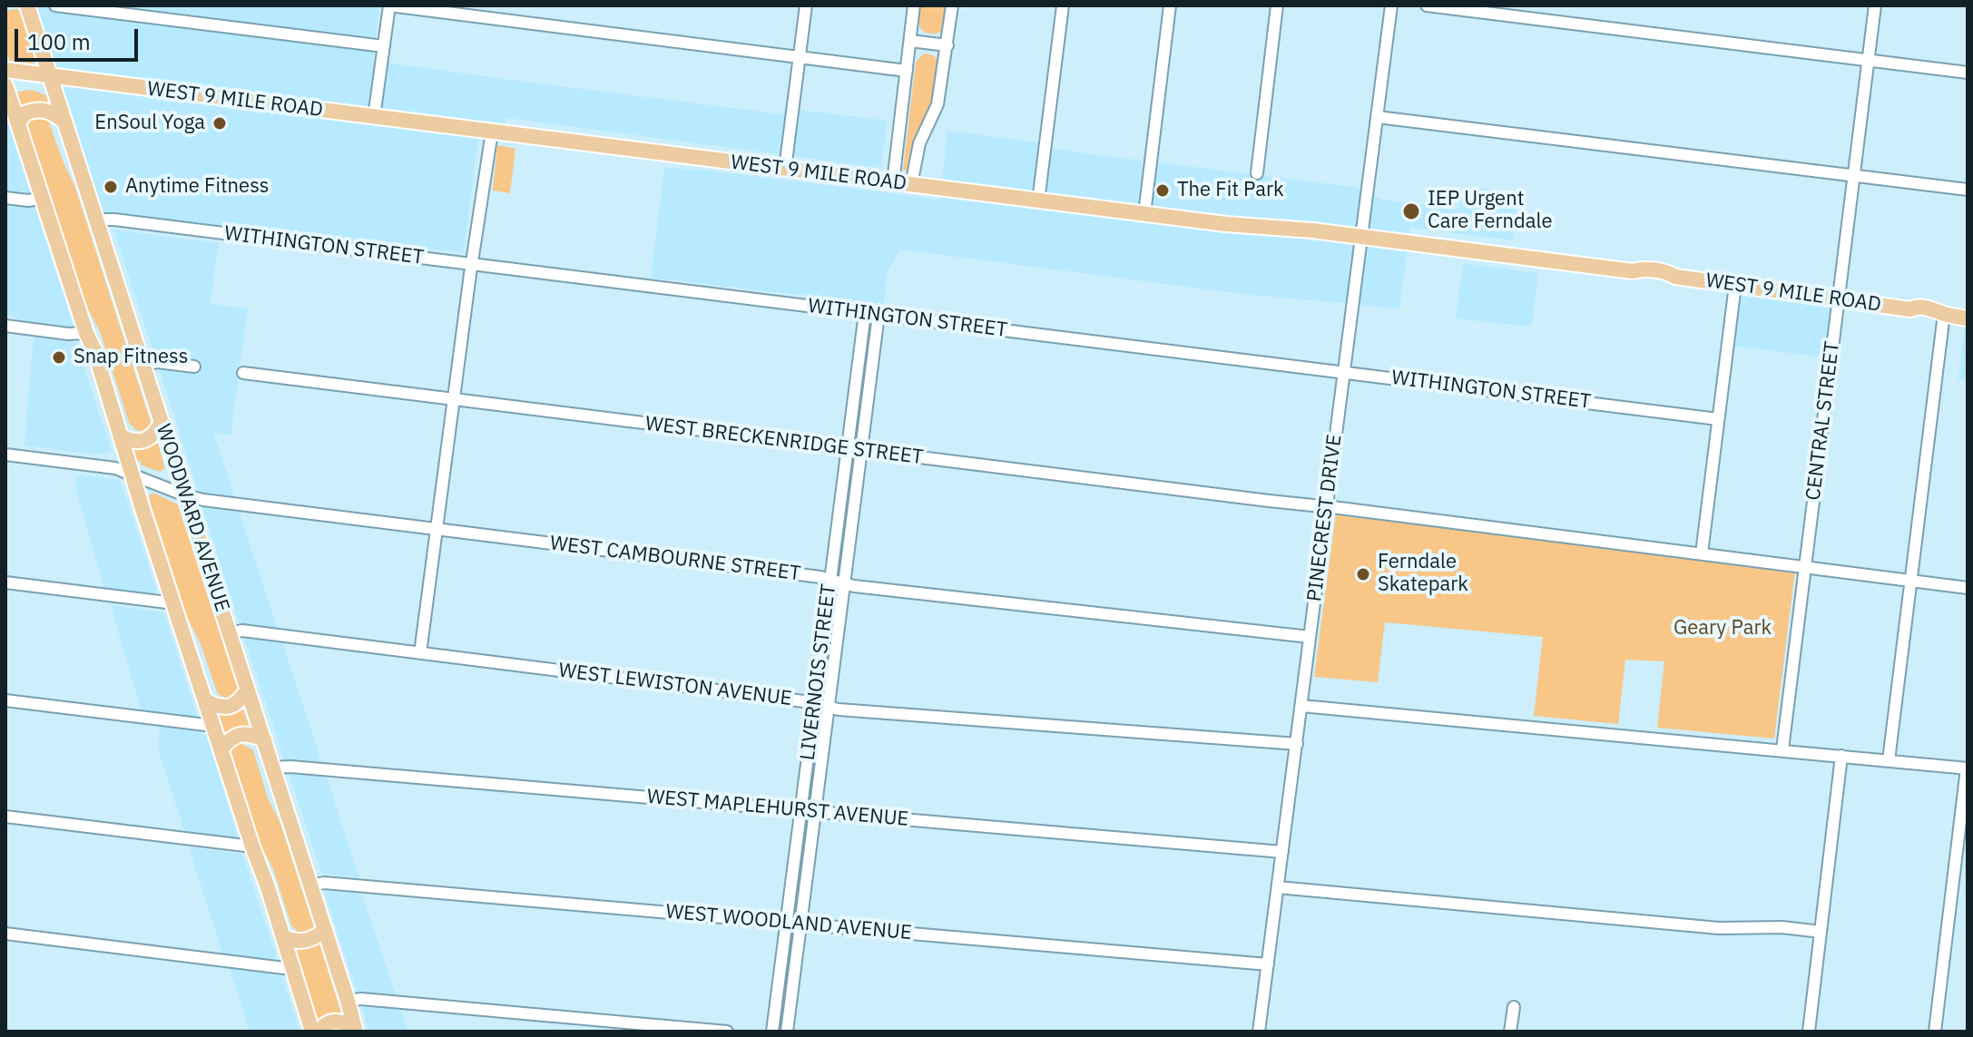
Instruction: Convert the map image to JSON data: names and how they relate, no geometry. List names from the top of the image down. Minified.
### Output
{"streets":{"main road":["WEST 9 MILE ROAD","WOODWARD AVENUE"],"street":["WITHINGTON STREET","CENTRAL STREET","WEST BRECKENRIDGE STREET","PINECREST DRIVE","WEST CAMBOURNE STREET","LIVERNOIS STREET","WEST LEWISTON AVENUE","WEST MAPLEHURST AVENUE","WEST WOODLAND AVENUE"]},"crossings":[["WEST 9 MILE ROAD","CENTRAL STREET"],["WEST 9 MILE ROAD","WOODWARD AVENUE"],["WEST 9 MILE ROAD","PINECREST DRIVE"],["WITHINGTON STREET","WOODWARD AVENUE"],["WITHINGTON STREET","PINECREST DRIVE"],["WITHINGTON STREET","LIVERNOIS STREET"],["CENTRAL STREET","WEST BRECKENRIDGE STREET"],["WEST BRECKENRIDGE STREET","PINECREST DRIVE"],["WEST BRECKENRIDGE STREET","LIVERNOIS STREET"],["WOODWARD AVENUE","WEST CAMBOURNE STREET"],["WOODWARD AVENUE","WEST LEWISTON AVENUE"],["WOODWARD AVENUE","WEST MAPLEHURST AVENUE"],["WOODWARD AVENUE","WEST WOODLAND AVENUE"],["PINECREST DRIVE","WEST CAMBOURNE STREET"],["PINECREST DRIVE","WEST LEWISTON AVENUE"],["PINECREST DRIVE","WEST MAPLEHURST AVENUE"],["PINECREST DRIVE","WEST WOODLAND AVENUE"],["WEST CAMBOURNE STREET","LIVERNOIS STREET"],["LIVERNOIS STREET","WEST LEWISTON AVENUE"],["LIVERNOIS STREET","WEST MAPLEHURST AVENUE"],["LIVERNOIS STREET","WEST WOODLAND AVENUE"]],"parks":["Geary Park"],"places":["EnSoul Yoga","Anytime Fitness","The Fit Park","IEP Urgent Care Ferndale","Snap Fitness","Ferndale Skatepark"],"scale_bar":"100 m"}
